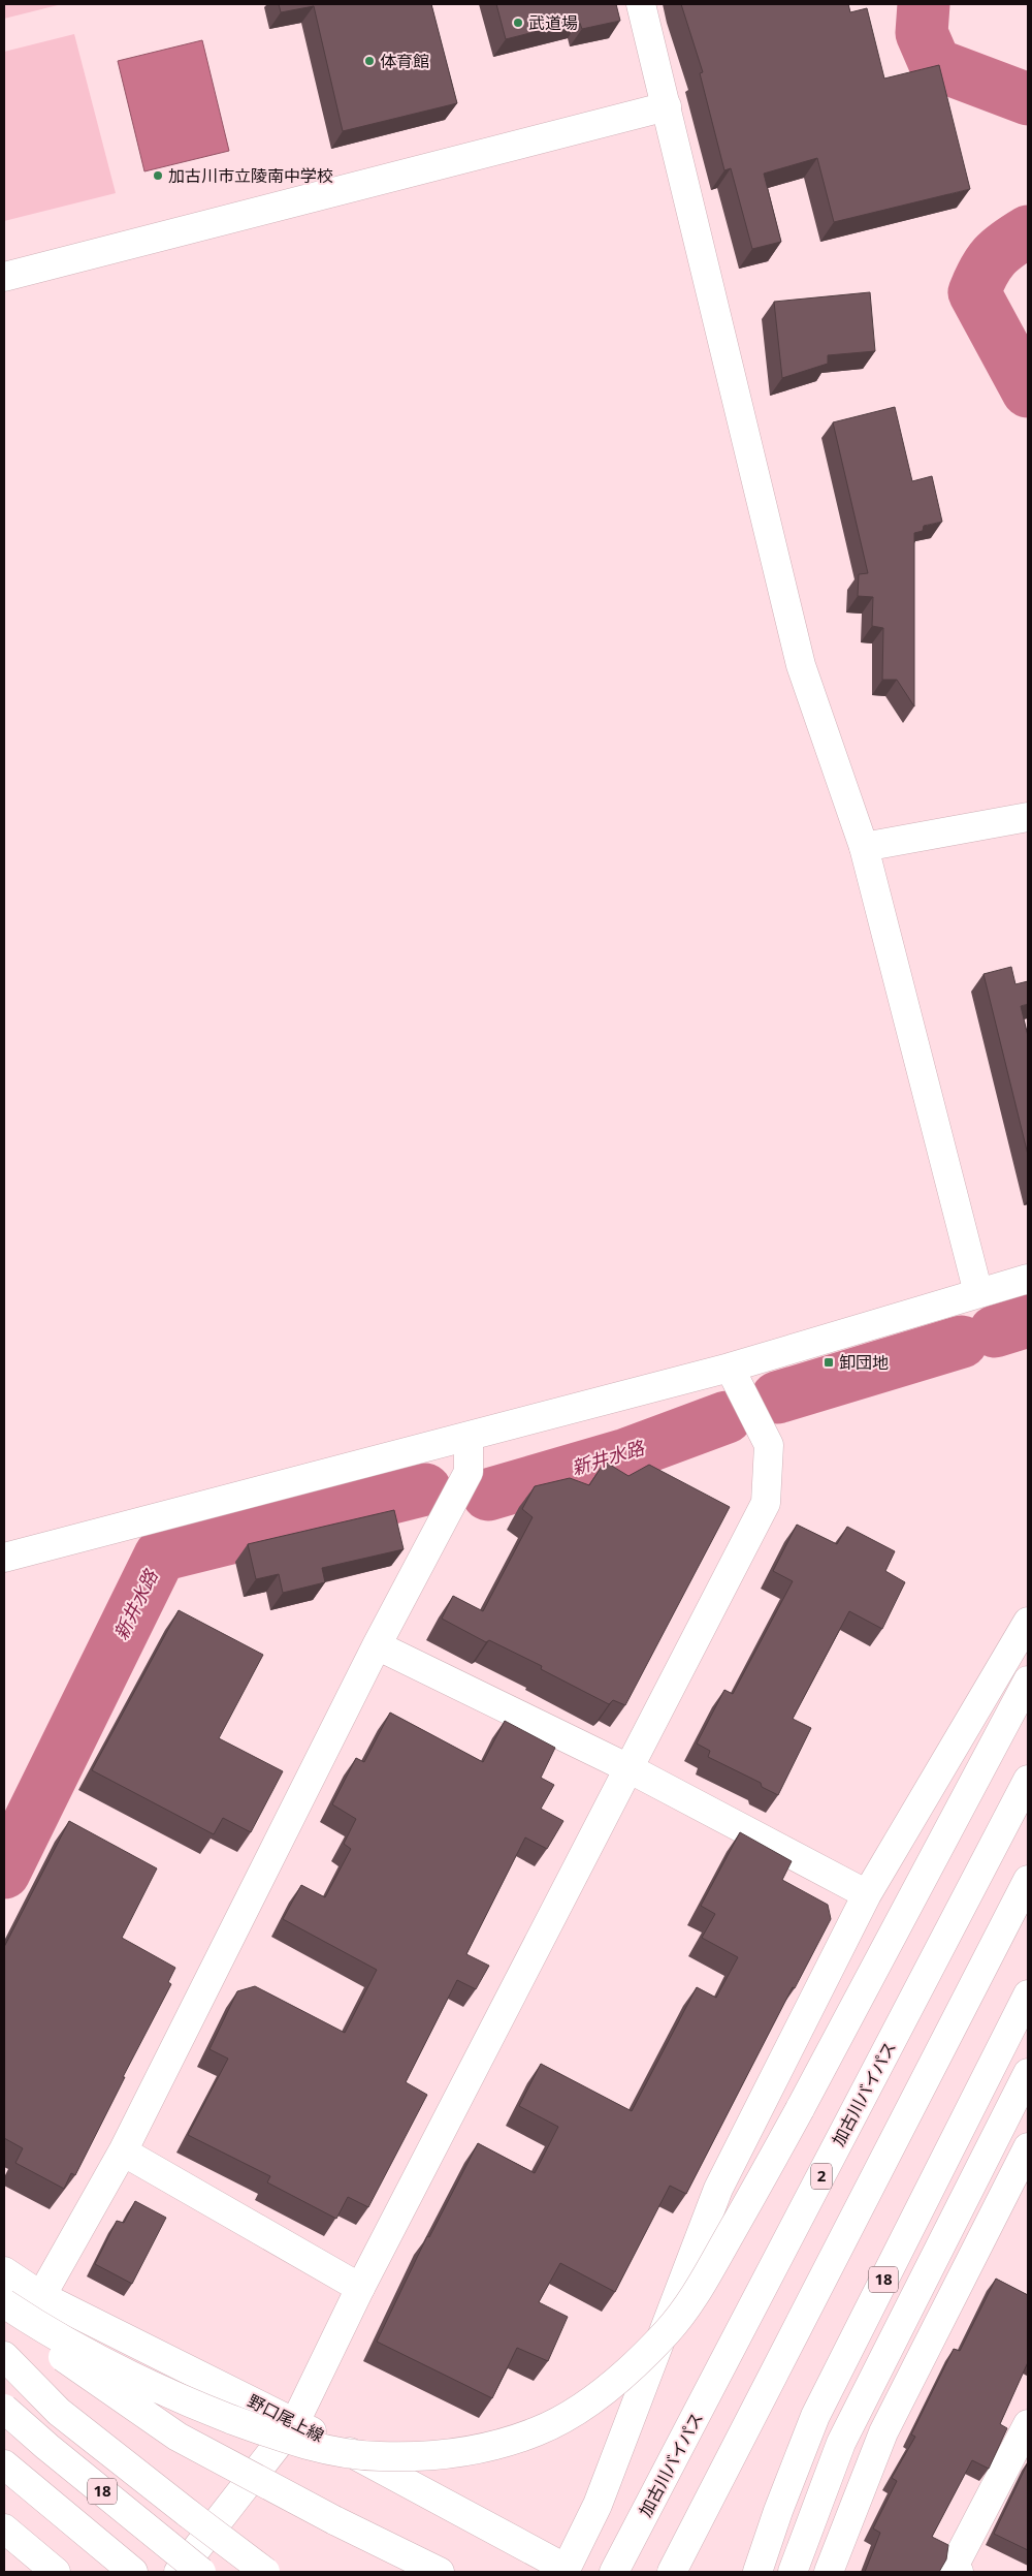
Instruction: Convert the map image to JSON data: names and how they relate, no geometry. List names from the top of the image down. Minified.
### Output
{"streets":{"main road":["加古川バイパス","2","18","野口尾上線"]},"water":["新井水路"],"places":{"other":["武道場","体育館","加古川市立陵南中学校"],"transit":["卸団地"]}}
